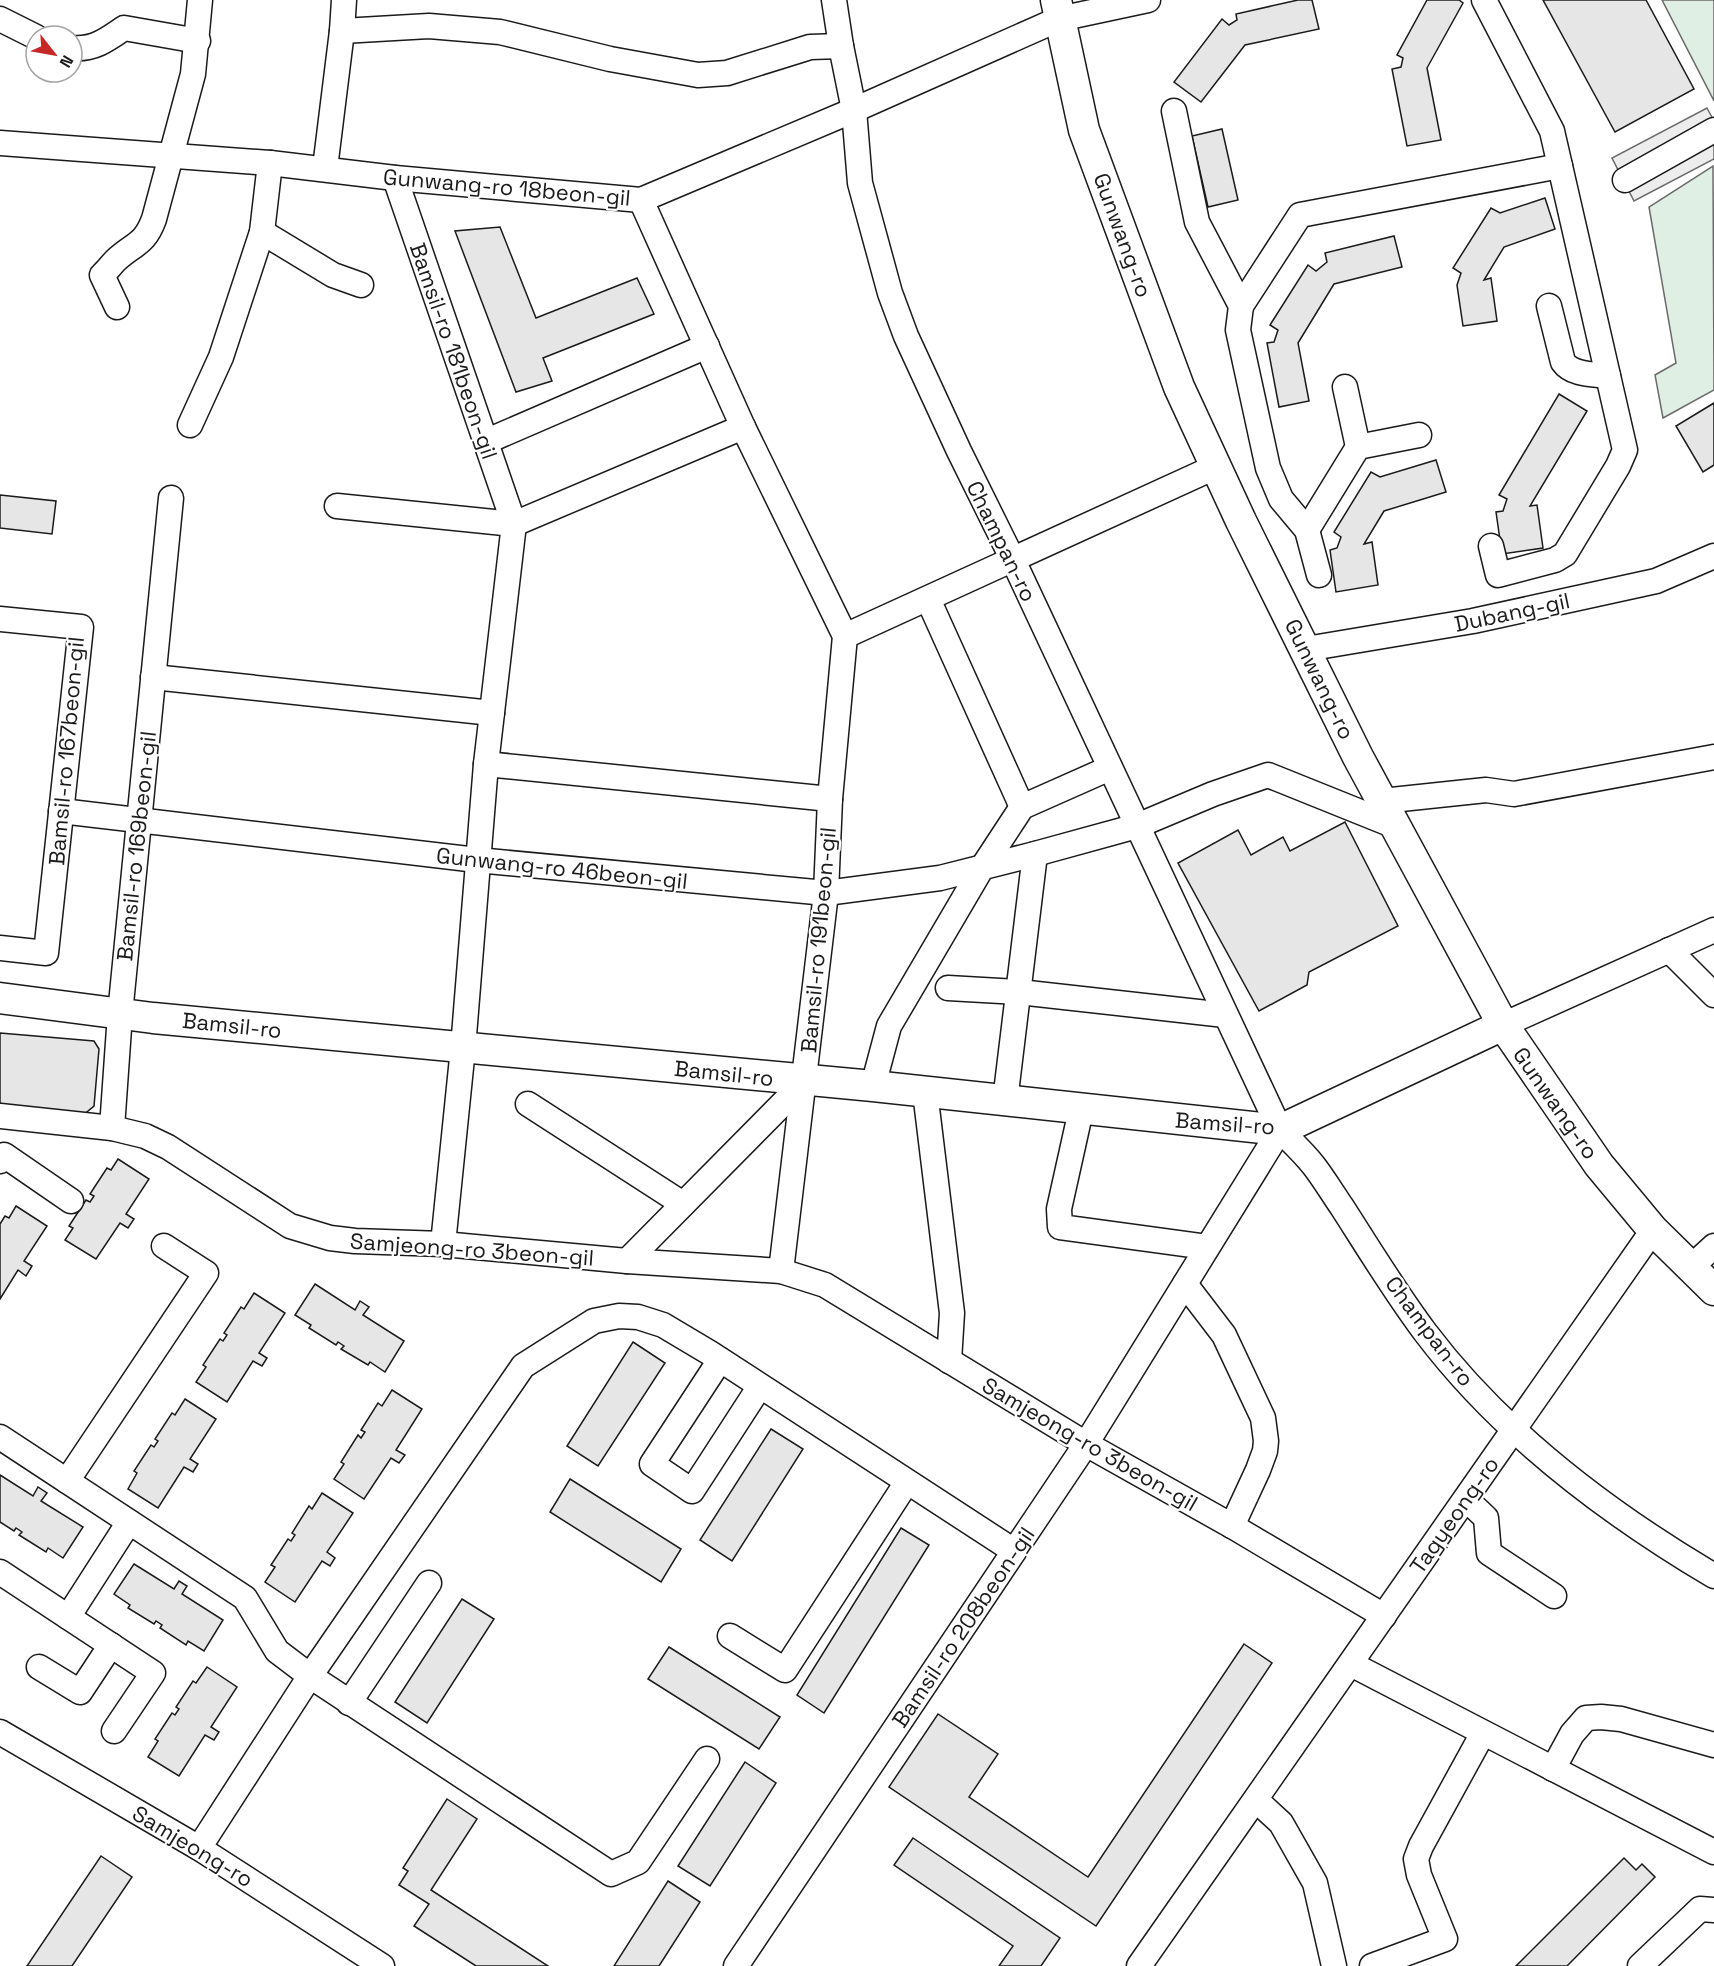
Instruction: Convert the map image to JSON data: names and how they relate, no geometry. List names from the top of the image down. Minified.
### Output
{"streets":{"main road":["Gunwang-ro","Bamsil-ro"],"street":["Gunwang-ro 18beon-gil","Bamsil-ro 181beon-gil","Champan-ro","Dubang-gil","Bamsil-ro 167beon-gil","Bamsil-ro 169beon-gil","Gunwang-ro 46beon-gil","Bamsil-ro 191beon-gil","Samjeong-ro 3beon-gil","Tagyeong-ro","Bamsil-ro 208beon-gil","Samjeong-ro"]},"crossings":[["Gunwang-ro 18beon-gil","Gunwang-ro"],["Gunwang-ro 18beon-gil","Bamsil-ro 181beon-gil"],["Gunwang-ro 18beon-gil","Champan-ro"],["Gunwang-ro","Dubang-gil"],["Gunwang-ro","Gunwang-ro 46beon-gil"],["Gunwang-ro","Bamsil-ro"],["Gunwang-ro","Tagyeong-ro"],["Bamsil-ro 181beon-gil","Gunwang-ro 46beon-gil"],["Bamsil-ro 181beon-gil","Bamsil-ro 191beon-gil"],["Bamsil-ro 181beon-gil","Bamsil-ro"],["Champan-ro","Gunwang-ro 46beon-gil"],["Champan-ro","Bamsil-ro"],["Champan-ro","Tagyeong-ro"],["Champan-ro","Bamsil-ro 208beon-gil"],["Bamsil-ro 167beon-gil","Gunwang-ro 46beon-gil"],["Bamsil-ro 169beon-gil","Gunwang-ro 46beon-gil"],["Bamsil-ro 169beon-gil","Bamsil-ro"],["Bamsil-ro 169beon-gil","Samjeong-ro 3beon-gil"],["Gunwang-ro 46beon-gil","Bamsil-ro 191beon-gil"],["Bamsil-ro 191beon-gil","Bamsil-ro"],["Bamsil-ro","Samjeong-ro 3beon-gil"],["Bamsil-ro","Bamsil-ro 208beon-gil"],["Samjeong-ro 3beon-gil","Tagyeong-ro"],["Samjeong-ro 3beon-gil","Bamsil-ro 208beon-gil"]],"north":"bottom right"}
